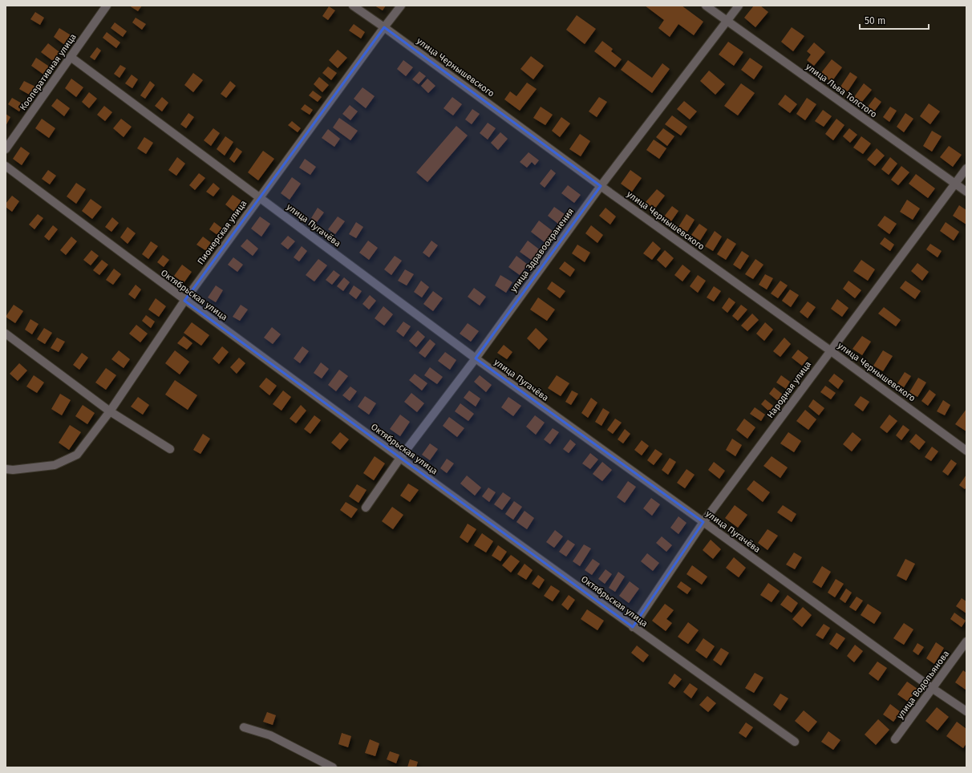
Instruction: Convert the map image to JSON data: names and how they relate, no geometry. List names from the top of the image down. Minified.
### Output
{"streets":{"street":["улица Чернышевского","Кооперативная улица","улица Льва Толстого","улица Пугачёва","Пионерская улица","улица Здравоохранения","Октябрьская улица","Народная улица","улица Водопьянова"]},"crossings":[["улица Чернышевского","Пионерская улица"],["улица Чернышевского","улица Здравоохранения"],["улица Чернышевского","Народная улица"],["Кооперативная улица","улица Пугачёва"],["улица Льва Толстого","улица Здравоохранения"],["улица Льва Толстого","Народная улица"],["улица Пугачёва","Пионерская улица"],["улица Пугачёва","улица Здравоохранения"],["улица Пугачёва","Народная улица"],["улица Пугачёва","улица Водопьянова"],["Пионерская улица","Октябрьская улица"],["улица Здравоохранения","Октябрьская улица"],["Октябрьская улица","Народная улица"]],"scale_bar":"50 m"}
